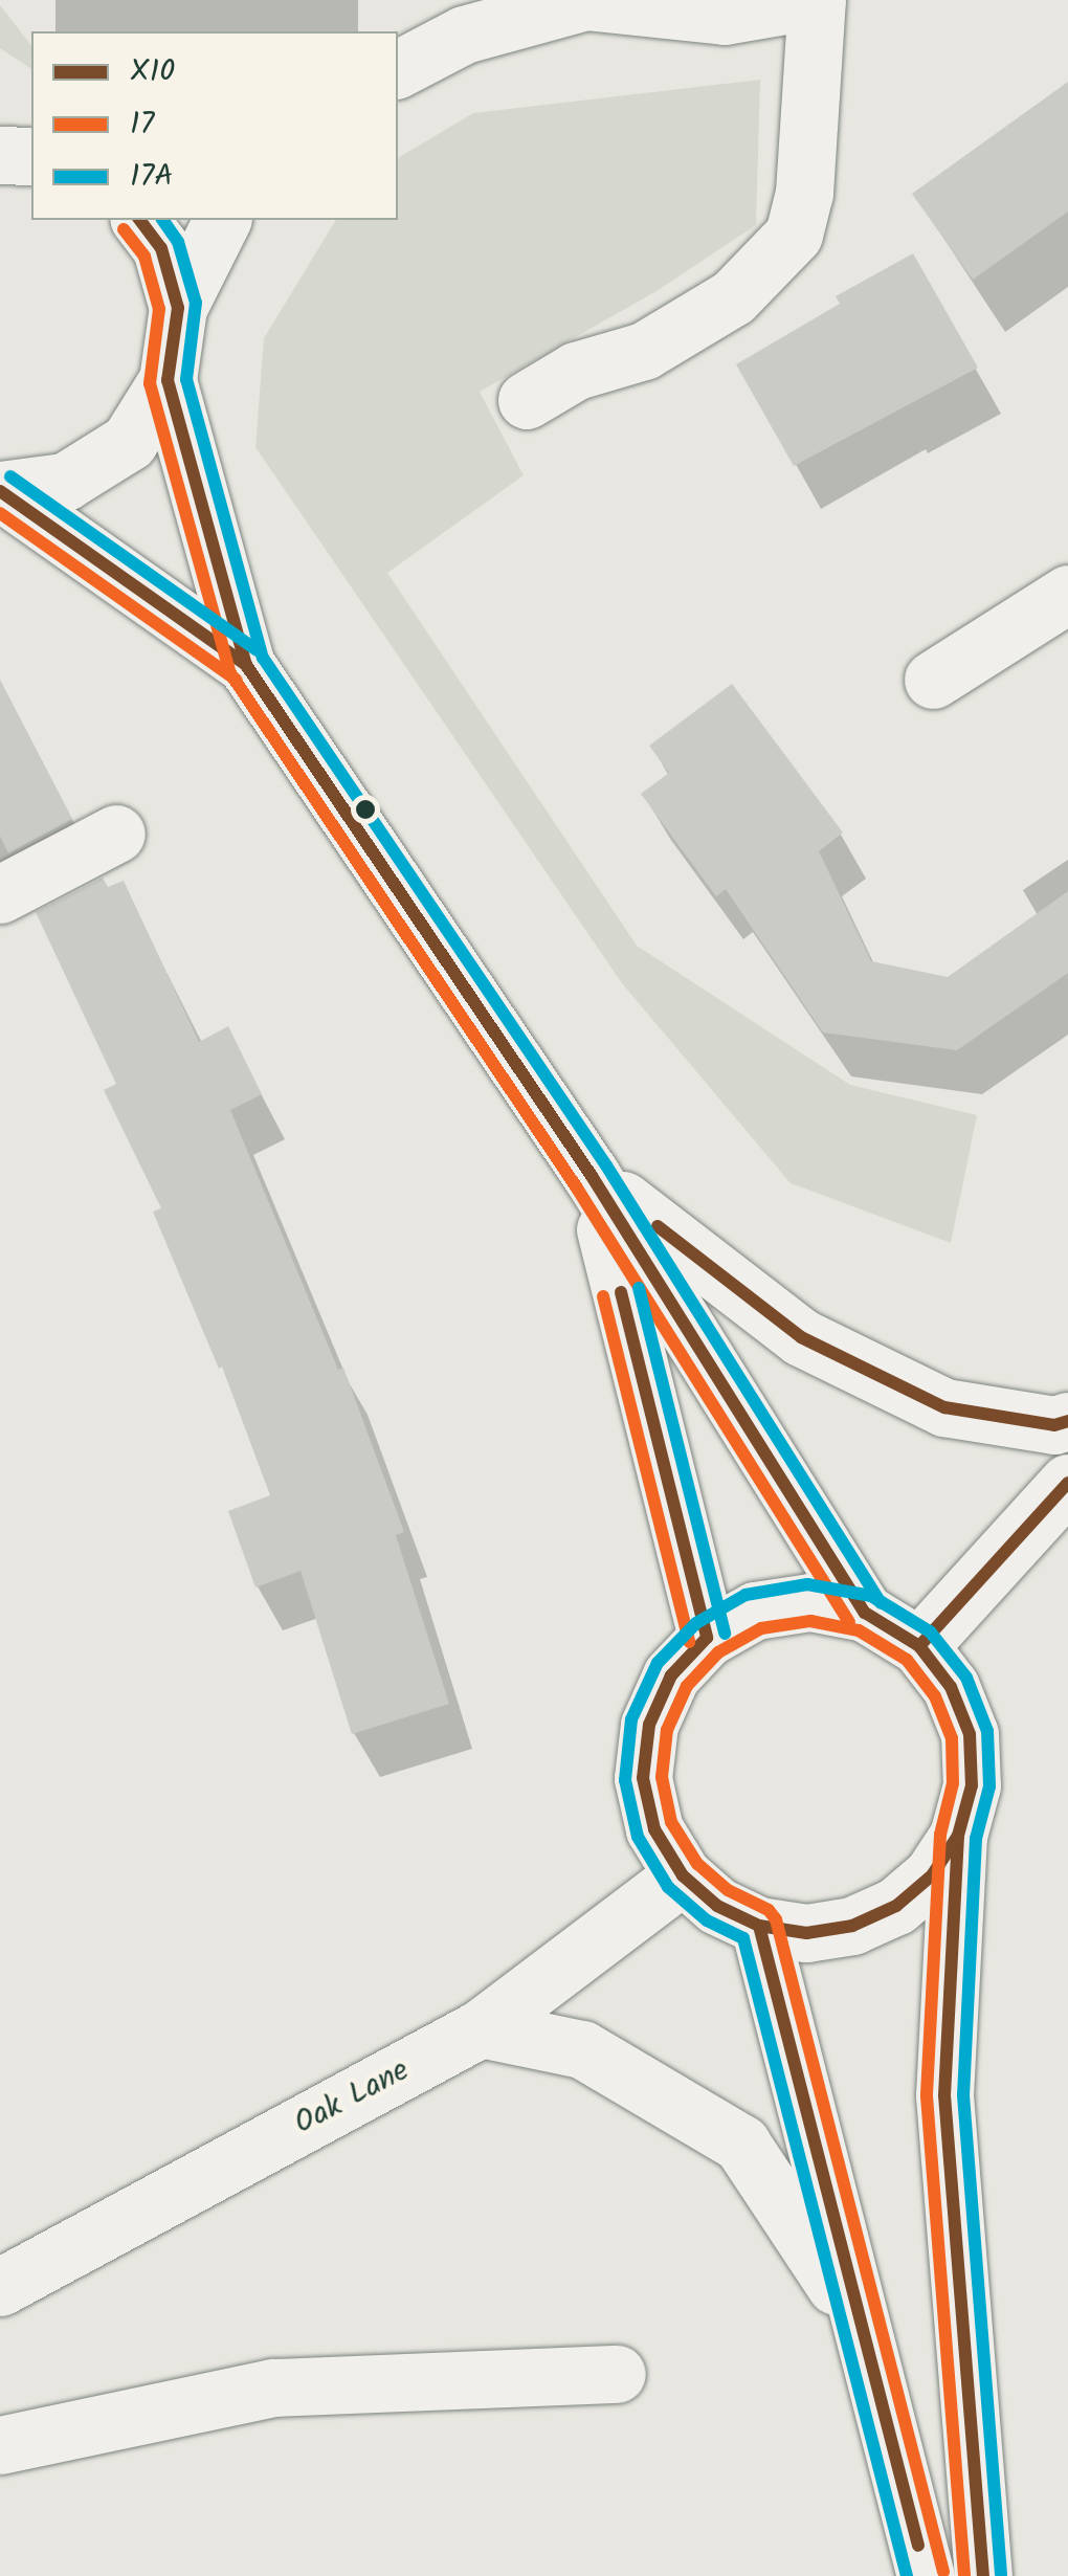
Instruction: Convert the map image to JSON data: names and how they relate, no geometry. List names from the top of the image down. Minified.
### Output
{"streets":{"main road":["Oak Lane"]},"lines":["transit line X10","transit line 17A","transit line 17"],"legend":["X10","17","17A"]}
